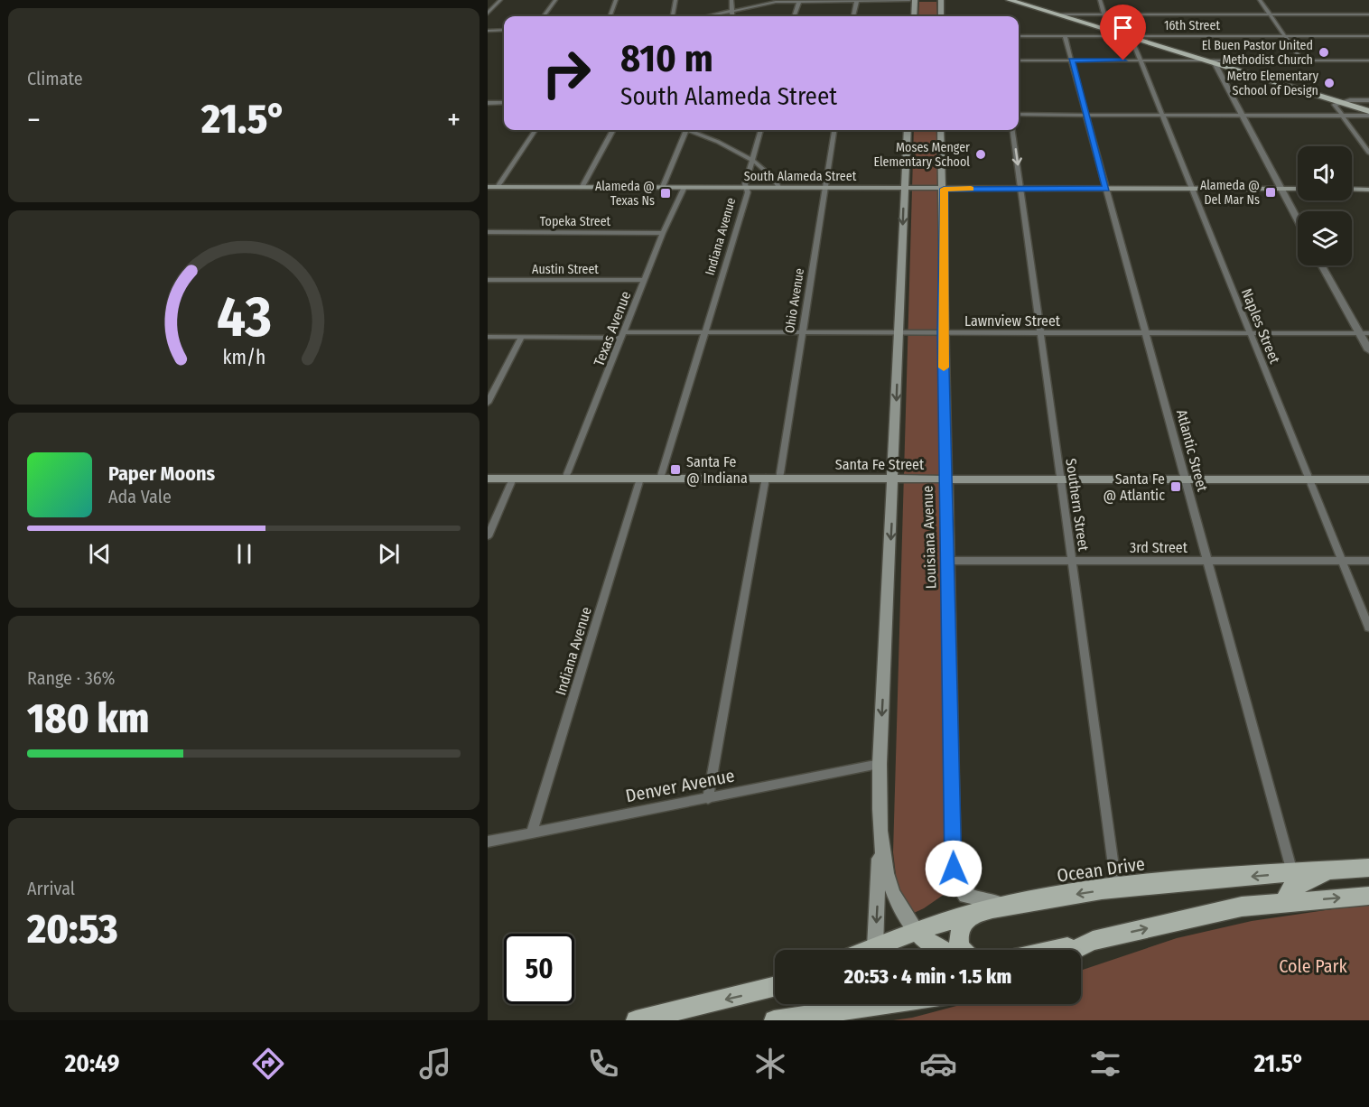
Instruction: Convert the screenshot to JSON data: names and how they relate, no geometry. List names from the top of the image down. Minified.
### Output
{"streets":{"main road":["South Alameda Street","Santa Fe Street","Louisiana Avenue","Ocean Drive"],"street":["16th Street","Topeka Street","Indiana Avenue","Austin Street","Ohio Avenue","Lawnview Street","Naples Street","Texas Avenue","Atlantic Street","Southern Street","3rd Street","Denver Avenue"]},"crossings":[["16th Street","Naples Street"],["16th Street","Atlantic Street"],["South Alameda Street","Indiana Avenue"],["South Alameda Street","Ohio Avenue"],["South Alameda Street","Naples Street"],["South Alameda Street","Texas Avenue"],["South Alameda Street","Atlantic Street"],["South Alameda Street","Southern Street"],["South Alameda Street","Louisiana Avenue"],["Topeka Street","Texas Avenue"],["Indiana Avenue","Lawnview Street"],["Indiana Avenue","Santa Fe Street"],["Indiana Avenue","Denver Avenue"],["Austin Street","Texas Avenue"],["Ohio Avenue","Lawnview Street"],["Ohio Avenue","Santa Fe Street"],["Lawnview Street","Naples Street"],["Lawnview Street","Texas Avenue"],["Lawnview Street","Atlantic Street"],["Lawnview Street","Southern Street"],["Lawnview Street","Louisiana Avenue"],["Naples Street","Santa Fe Street"],["Naples Street","3rd Street"],["Texas Avenue","Santa Fe Street"],["Atlantic Street","Santa Fe Street"],["Atlantic Street","3rd Street"],["Atlantic Street","Ocean Drive"],["Santa Fe Street","Southern Street"],["Santa Fe Street","Louisiana Avenue"],["Southern Street","3rd Street"],["Southern Street","Ocean Drive"],["Louisiana Avenue","3rd Street"],["Louisiana Avenue","Ocean Drive"]],"parks":["Cole Park"],"places":{"other":["El Buen Pastor United Methodist Church","Metro Elementary School of Design","Moses Menger Elementary School"],"transit":["Alameda @ Del Mar Ns","Alameda @ Texas Ns","Santa Fe @ Indiana","Santa Fe @ Atlantic"]},"page":{"tile":["Climate",["Range · 36%","180 km"],["Arrival","20:53"]],"turn":["810 m","South Alameda Street"],"heat":["−","21.5°","+"],"song":["Paper Moons","Ada Vale"],"limit":"50","trip":"20:53 · 4 min · 1.5 km","tabs":["20:49","21.5°"],"gauge":["43","km/h"]}}
